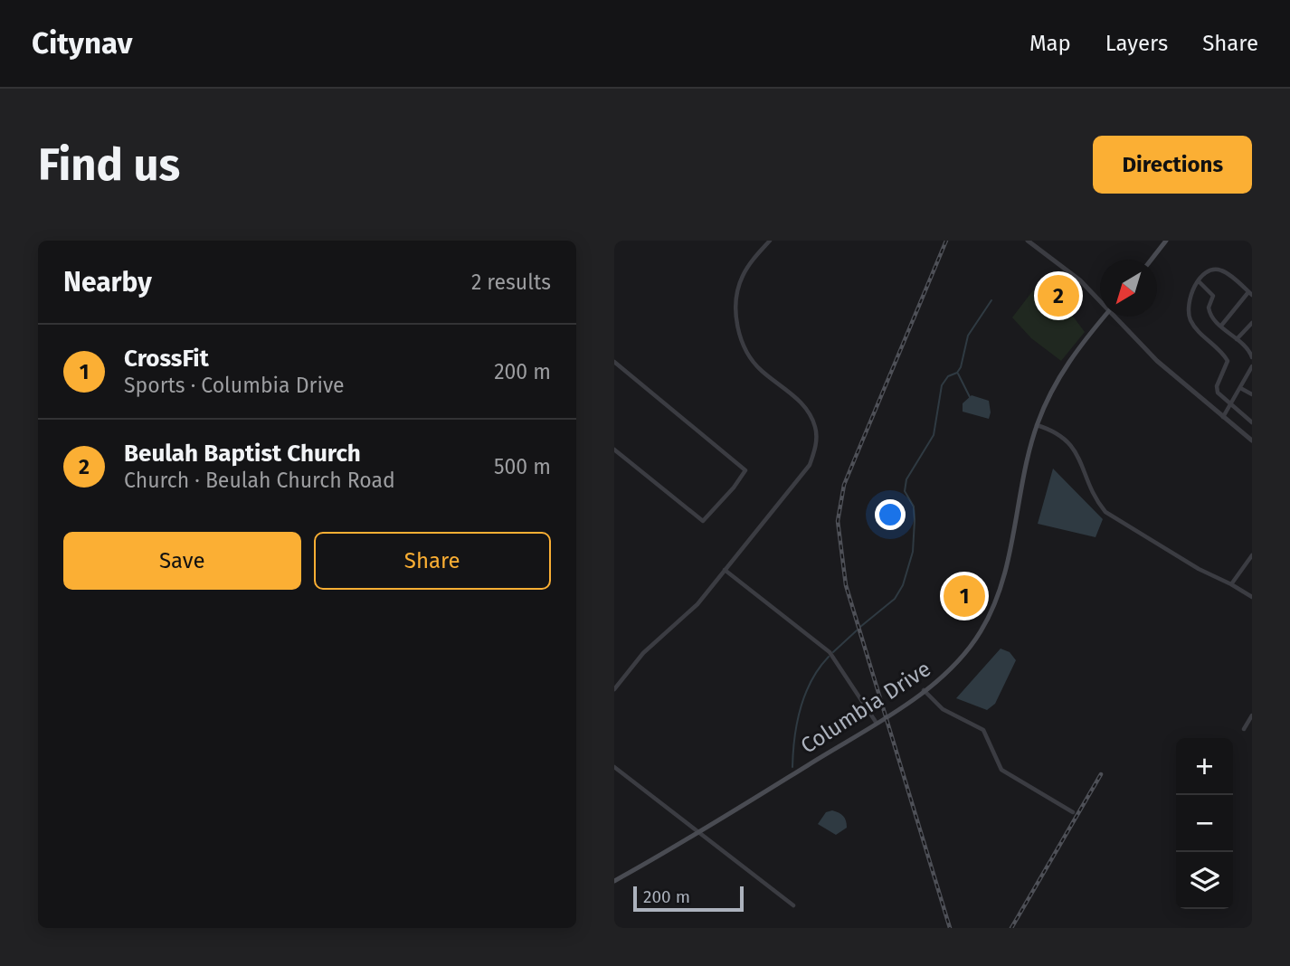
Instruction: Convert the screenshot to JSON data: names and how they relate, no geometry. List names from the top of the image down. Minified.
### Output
{"streets":{"main road":["Columbia Drive"]},"scale_bar":"200 m","north":"bottom left","page":{"header":"Citynav","nav":["Map","Layers","Share"],"buttons":["Directions",["Save","Share"]],"title":"Find us","heading":["Nearby","2 results"],"pins":["2","1"],"list":[{"mark":"1","name":"CrossFit","note":"Sports · Columbia Drive","value":"200 m"},{"mark":"2","name":"Beulah Baptist Church","note":"Church · Beulah Church Road","value":"500 m"}],"map_buttons":["+","−"],"scale":"200 m"}}
